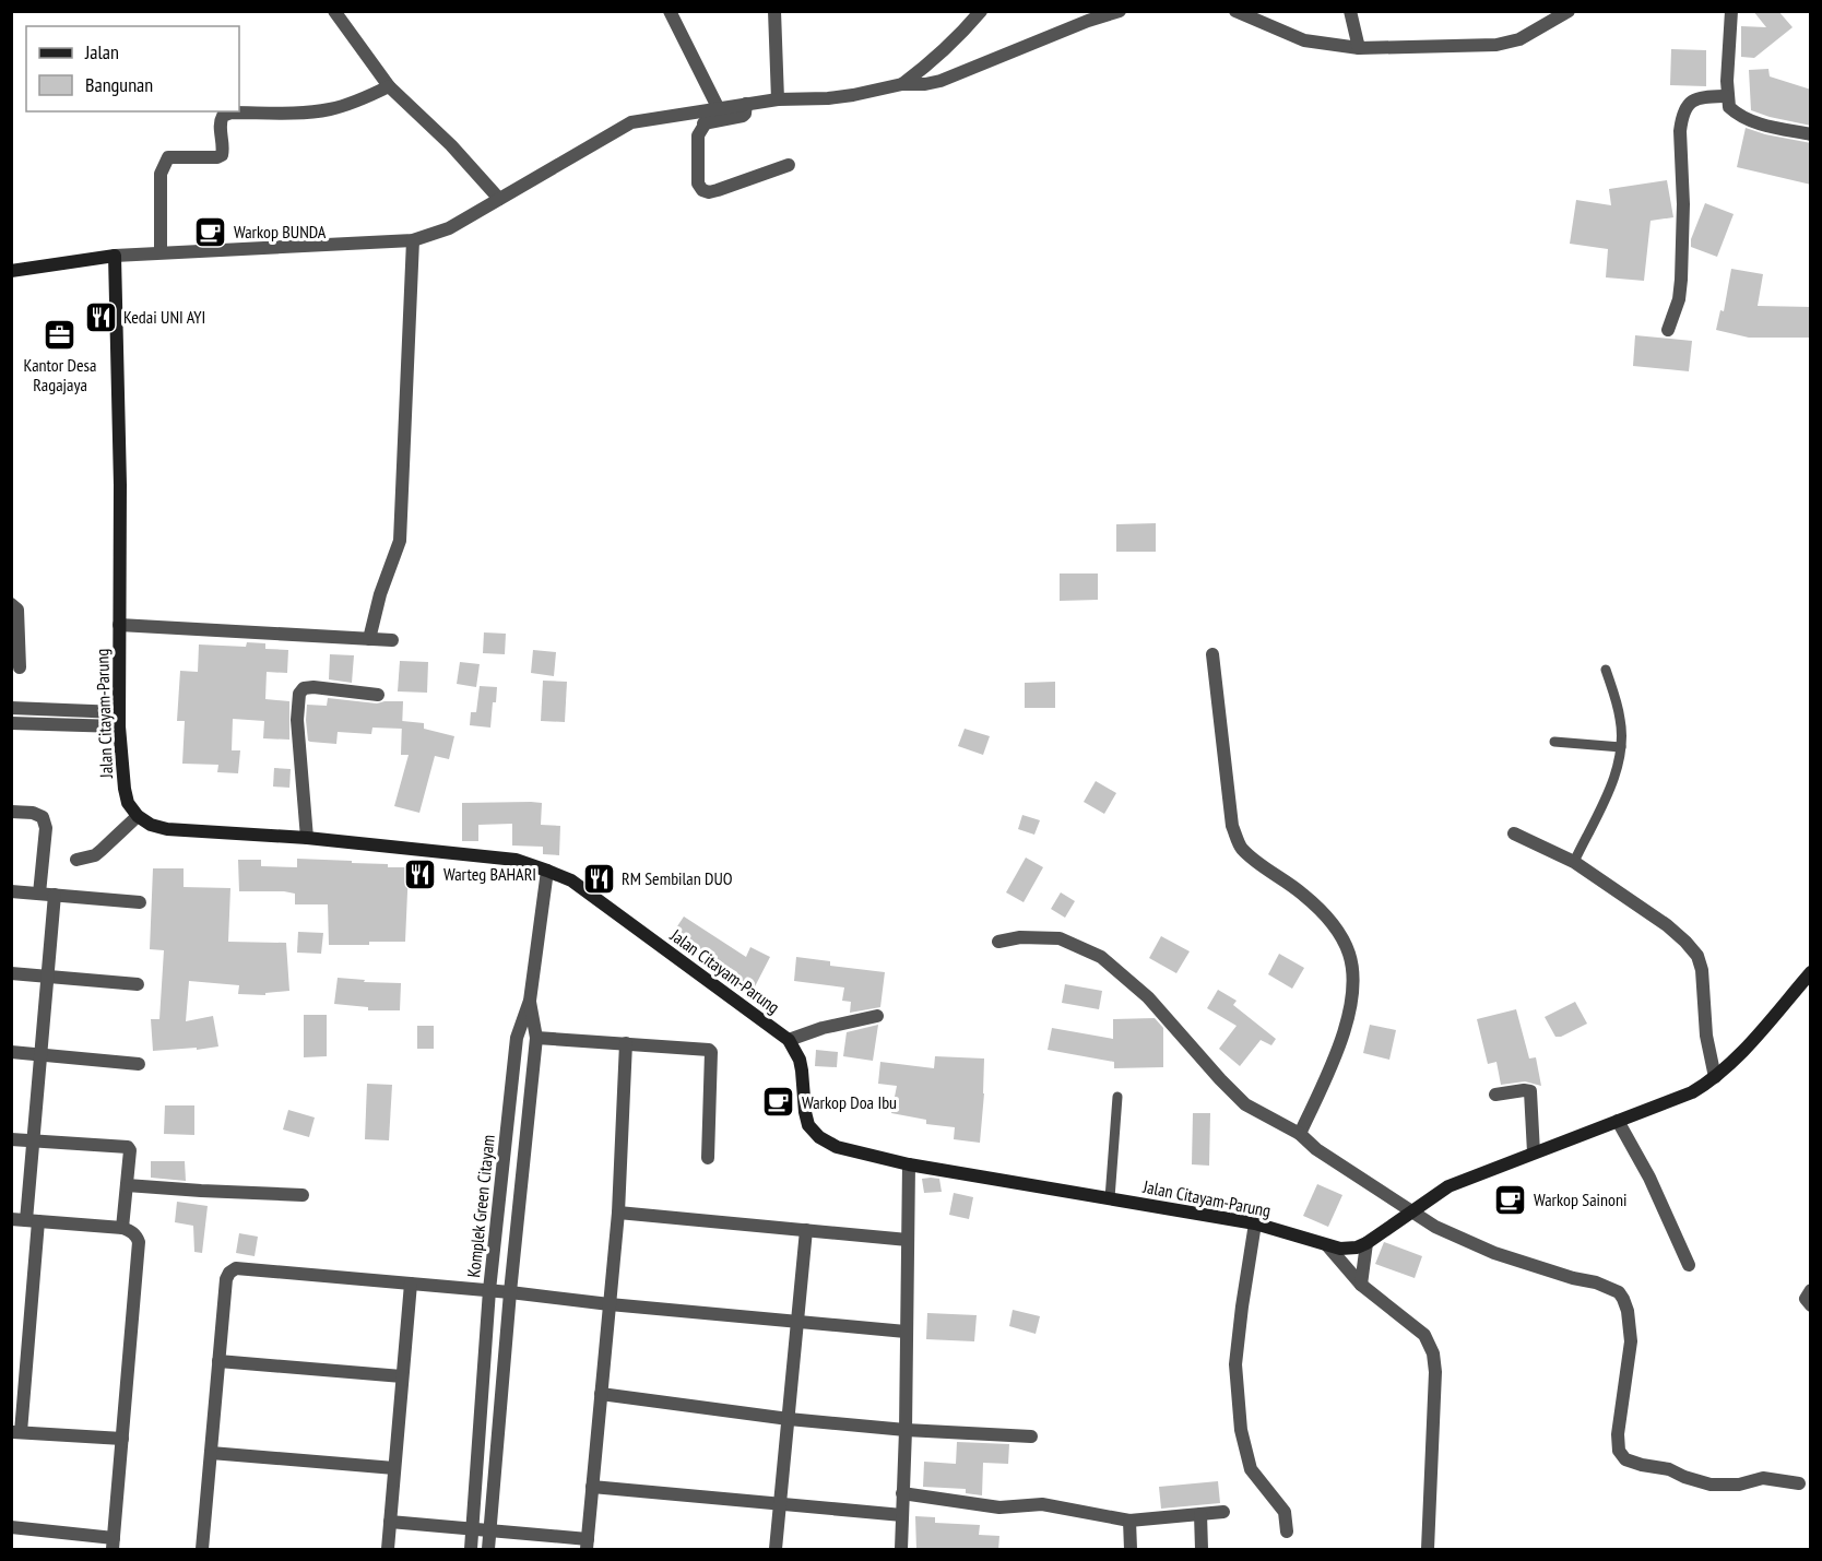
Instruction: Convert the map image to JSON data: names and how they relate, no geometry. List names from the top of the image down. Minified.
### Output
{"streets":{"street":["Jalan Citayam-Parung","Komplek Green Citayam"]},"crossings":[["Jalan Citayam-Parung","Komplek Green Citayam"]],"places":{"cafe":["Warkop BUNDA","Warkop Doa Ibu","Warkop Sainoni"],"restaurant":["Kedai UNI AYI","Warteg BAHARI","RM Sembilan DUO"],"office":["Kantor Desa Ragajaya"]},"legend":["Jalan","Bangunan"]}
